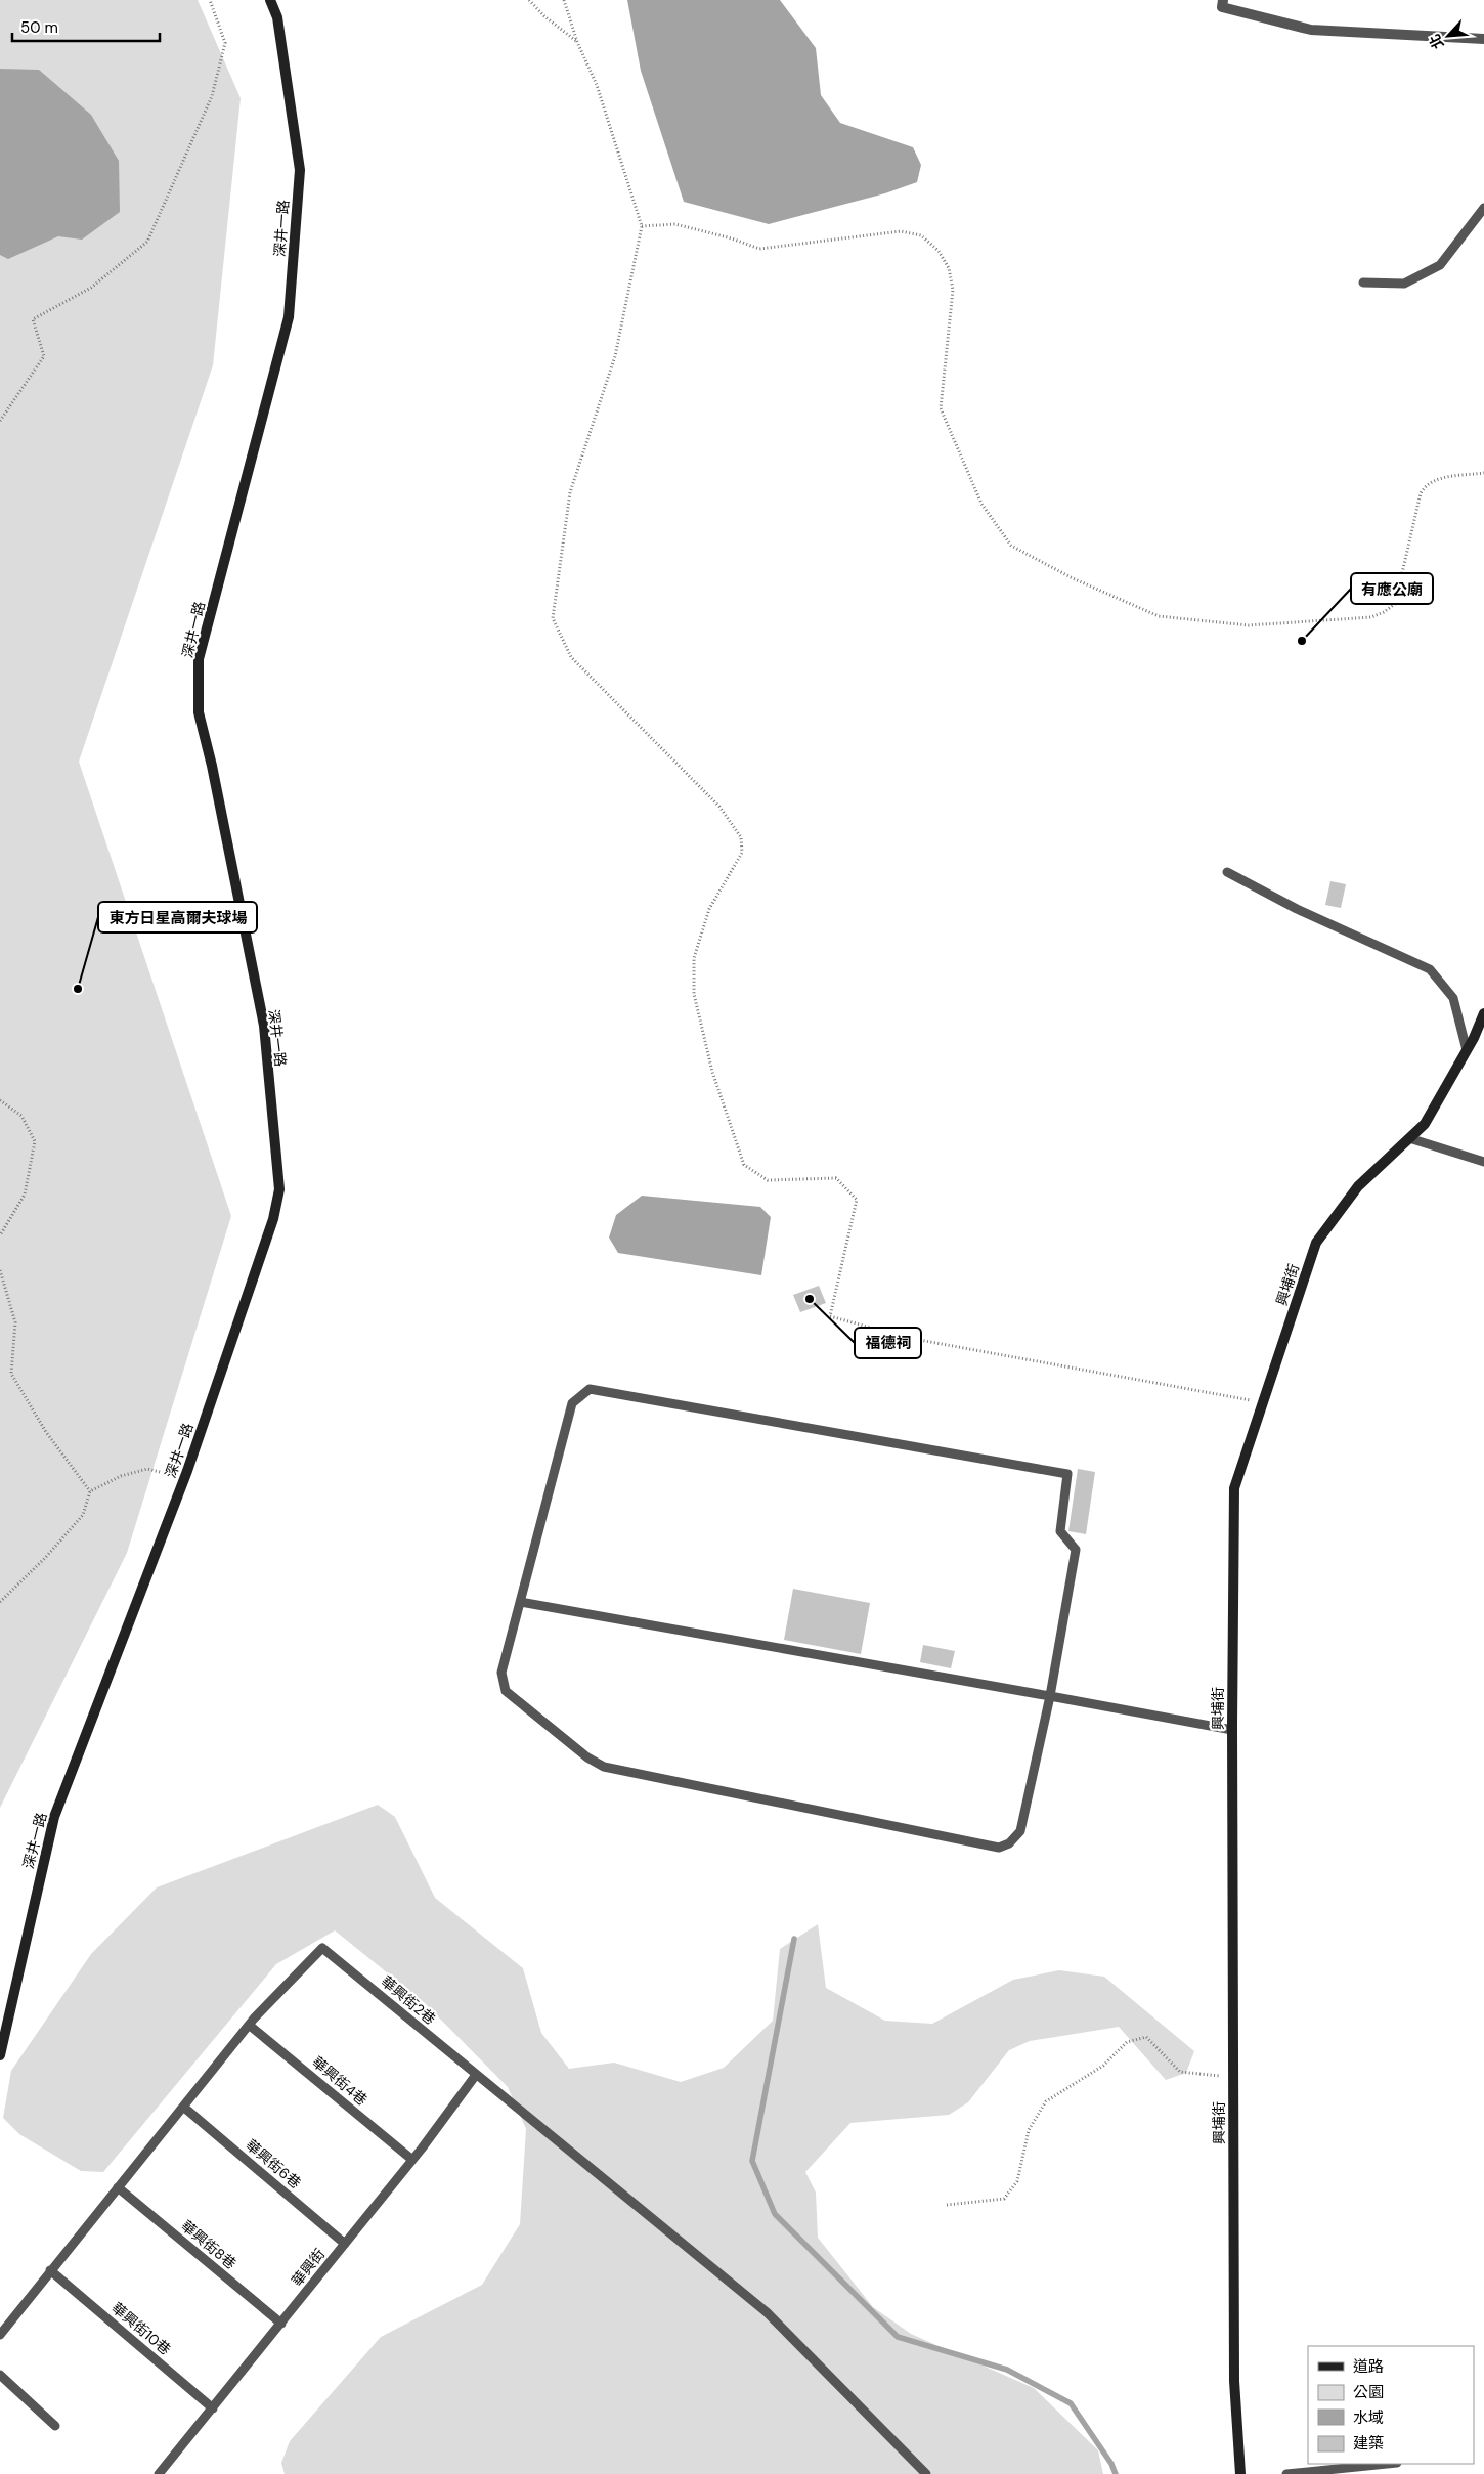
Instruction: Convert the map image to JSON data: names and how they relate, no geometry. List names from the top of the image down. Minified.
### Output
{"streets":{"street":["深井一路","興埔街"],"lane":["華興街2巷","華興街4巷","華興街6巷","華興街8巷","華興街","華興街10巷"]},"crossings":[["華興街2巷","華興街4巷"],["華興街2巷","華興街"],["華興街4巷","華興街"],["華興街6巷","華興街"],["華興街8巷","華興街"],["華興街","華興街10巷"]],"places":["有應公廟","東方日星高爾夫球場","福德祠"],"legend":["道路","公園","水域","建築"],"scale_bar":"50 m","north":"bottom left"}
